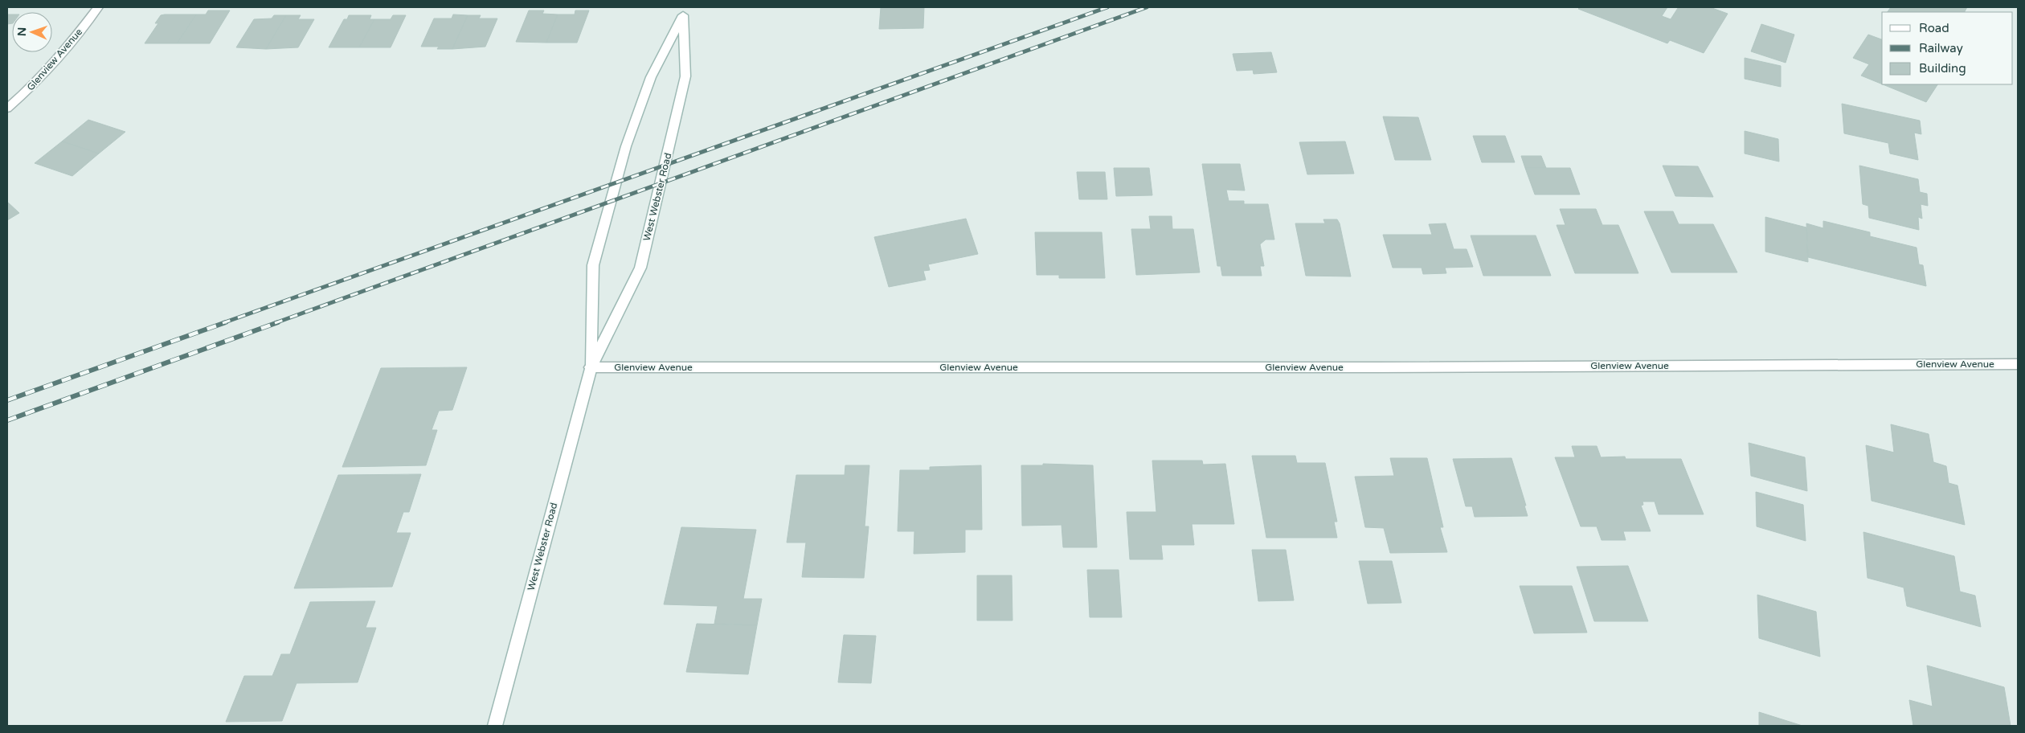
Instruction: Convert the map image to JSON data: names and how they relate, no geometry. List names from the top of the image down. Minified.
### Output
{"streets":{"street":["Glenview Avenue","West Webster Road"]},"crossings":[["Glenview Avenue","West Webster Road"]],"legend":["Road","Railway","Building"],"north":"left"}
